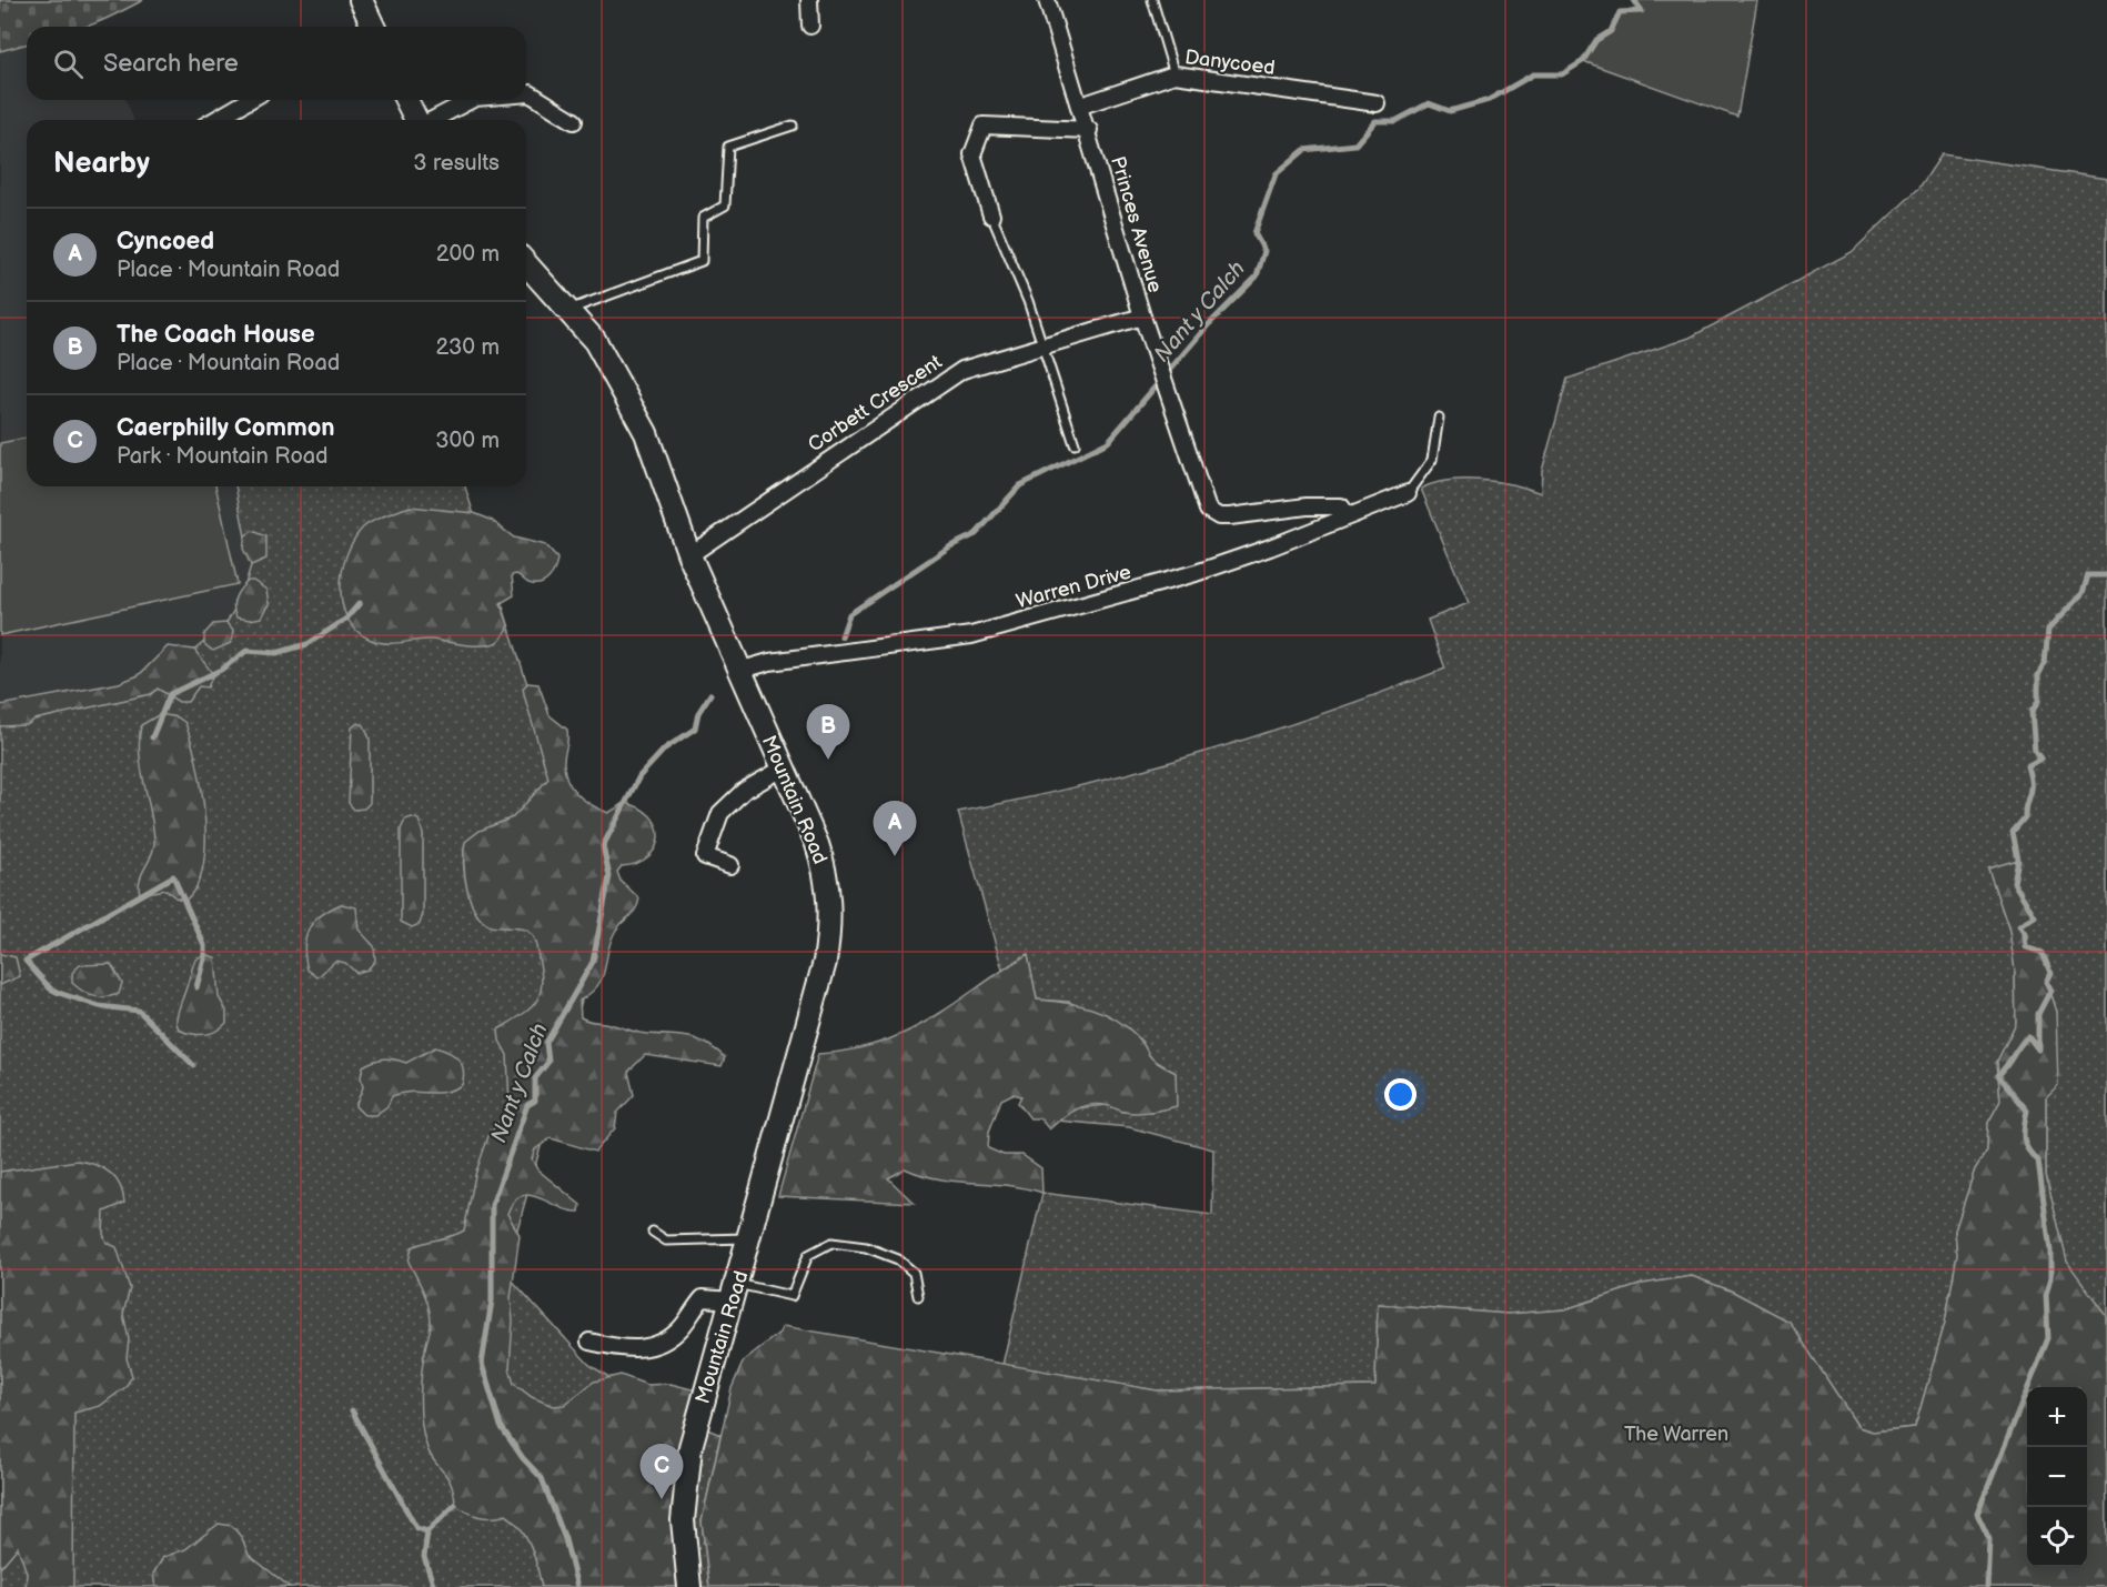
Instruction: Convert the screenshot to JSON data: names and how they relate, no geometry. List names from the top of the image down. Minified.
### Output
{"streets":{"main road":["Mountain Road"],"street":["Danycoed","Princes Avenue","Corbett Crescent","Warren Drive"]},"crossings":[["Danycoed","Princes Avenue"],["Princes Avenue","Corbett Crescent"],["Princes Avenue","Warren Drive"],["Corbett Crescent","Mountain Road"],["Warren Drive","Mountain Road"]],"water":["Nant y Calch"],"parks":["The Warren"],"page":{"search":"Search here","heading":["Nearby","3 results"],"list":[{"mark":"A","name":"Cyncoed","note":"Place · Mountain Road","value":"200 m"},{"mark":"B","name":"The Coach House","note":"Place · Mountain Road","value":"230 m"},{"mark":"C","name":"Caerphilly Common","note":"Park · Mountain Road","value":"300 m"}],"pins":["B","A","C"],"map_buttons":["+","−"]}}
